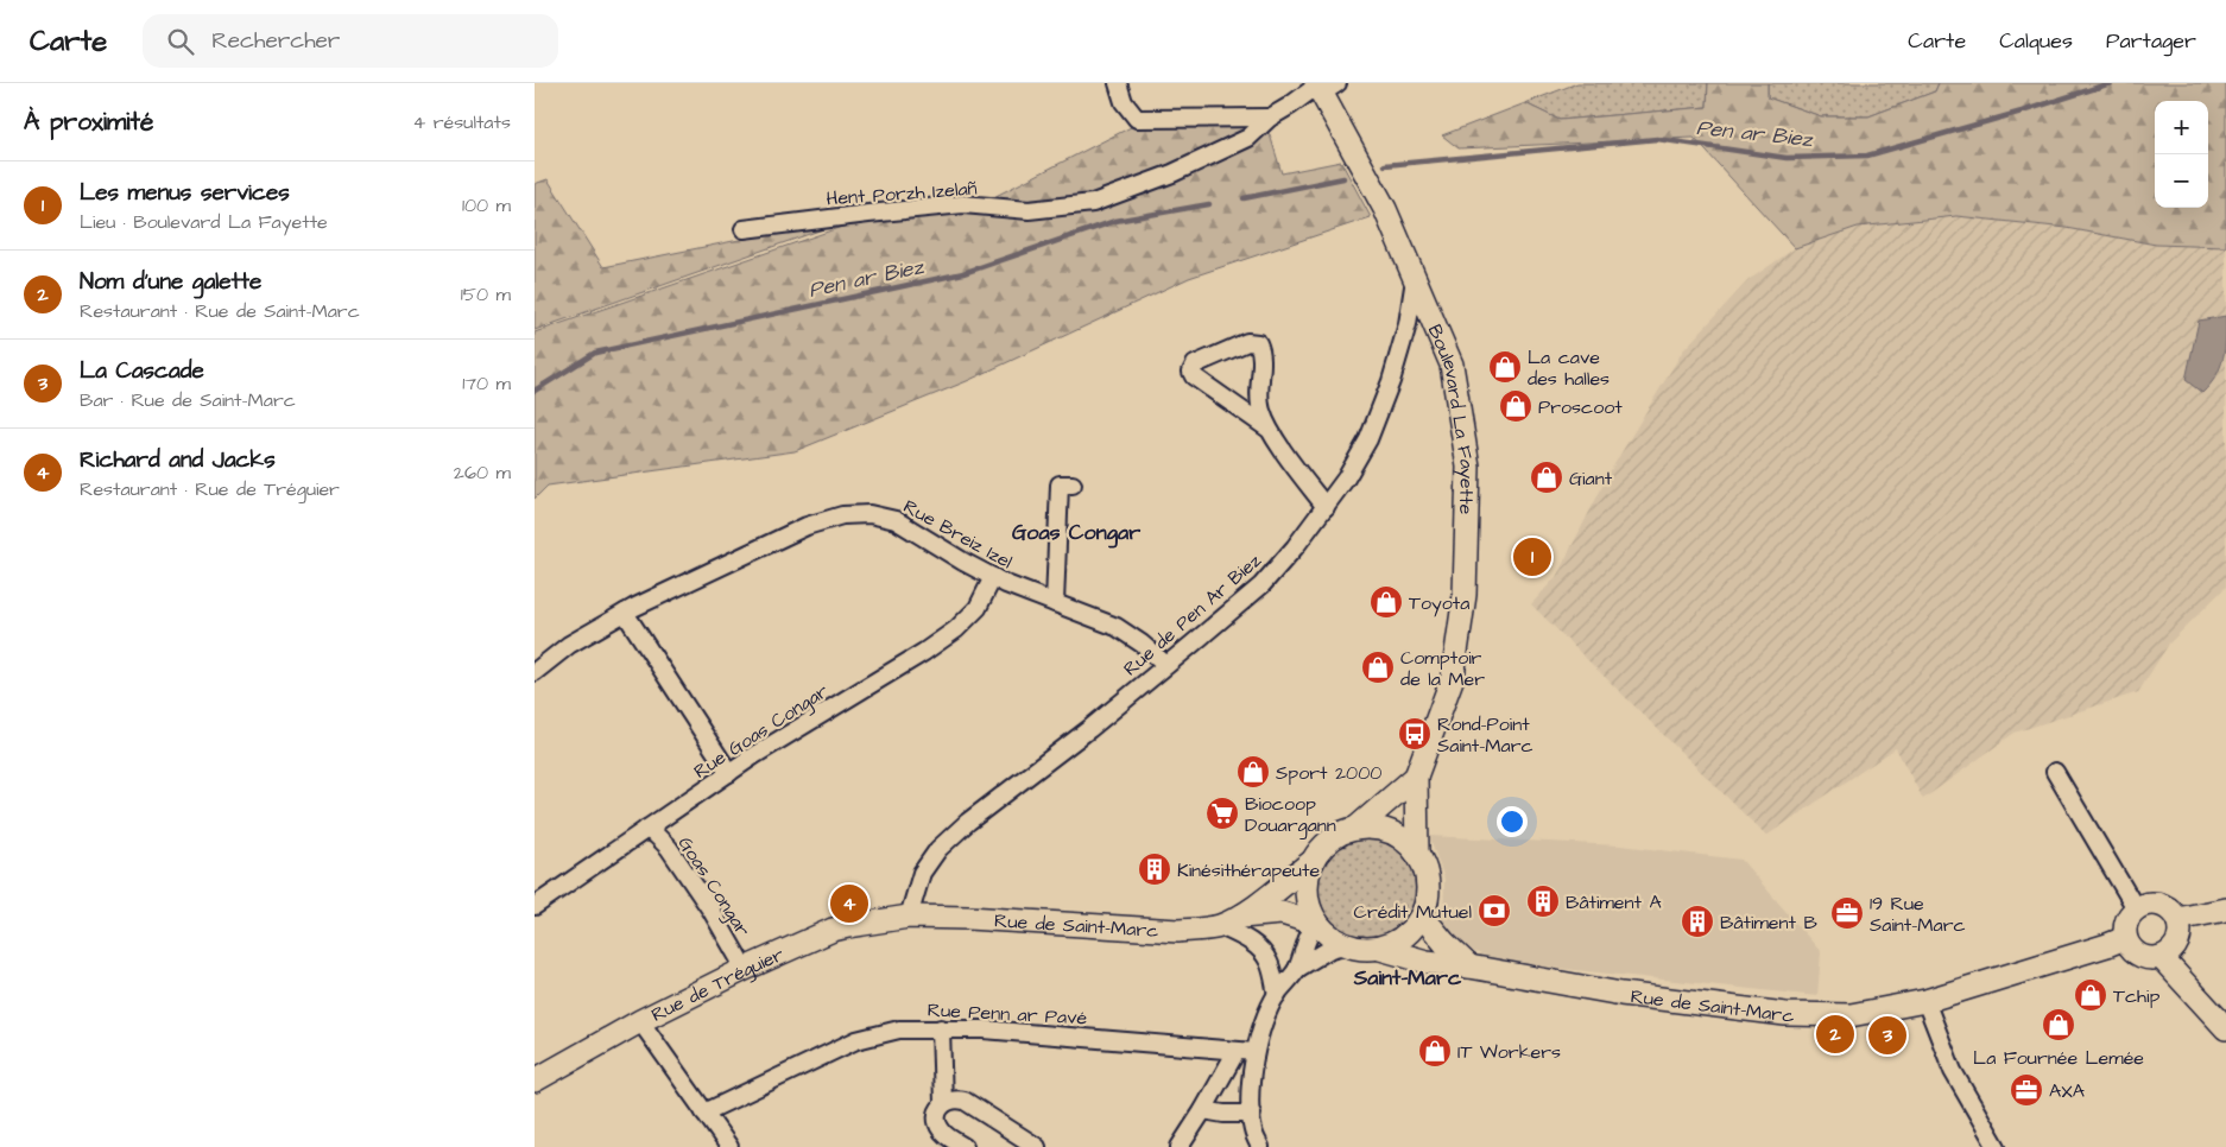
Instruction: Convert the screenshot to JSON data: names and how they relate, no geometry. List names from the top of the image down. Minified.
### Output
{"streets":{"main road":["Boulevard La Fayette","Rue de Saint-Marc","Rue de Tréguier"],"street":["Hent Porzh Izelañ","Rue Breiz Izel","Rue de Pen Ar Biez","Rue Goas Congar","Goas Congar","Rue Penn ar Pavé"]},"crossings":[["Hent Porzh Izelañ","Boulevard La Fayette"],["Boulevard La Fayette","Rue de Pen Ar Biez"],["Boulevard La Fayette","Rue de Saint-Marc"],["Rue Breiz Izel","Rue de Pen Ar Biez"],["Rue Breiz Izel","Rue Goas Congar"],["Rue de Pen Ar Biez","Rue de Saint-Marc"],["Rue de Pen Ar Biez","Rue de Tréguier"],["Rue Goas Congar","Goas Congar"],["Goas Congar","Rue de Tréguier"],["Rue de Saint-Marc","Rue de Tréguier"]],"districts":["Goas Congar","Saint-Marc"],"water":["Pen ar Biez"],"places":{"shop":["La cave des halles","Proscoot","Giant","Toyota","Comptoir de la Mer","Sport 2000","Tchip","La Fournée Lemée","IT Workers"],"bus stop":["Rond-Point Saint-Marc"],"supermarket":["Biocoop Douargann"],"building":["Kinésithérapeute","Bâtiment A","Bâtiment B"],"bank":["Crédit Mutuel"],"office":["19 Rue Saint-Marc","AXA"]},"page":{"header":"Carte","search":"Rechercher","nav":["Carte","Calques","Partager"],"heading":["À proximité","4 résultats"],"map_buttons":["+","−"],"list":[{"mark":"1","name":"Les menus services","note":"Lieu · Boulevard La Fayette","value":"100 m"},{"mark":"2","name":"Nom d'une galette","note":"Restaurant · Rue de Saint-Marc","value":"150 m"},{"mark":"3","name":"La Cascade","note":"Bar · Rue de Saint-Marc","value":"170 m"},{"mark":"4","name":"Richard and Jacks","note":"Restaurant · Rue de Tréguier","value":"260 m"}],"pins":["1","4","2","3"]}}
